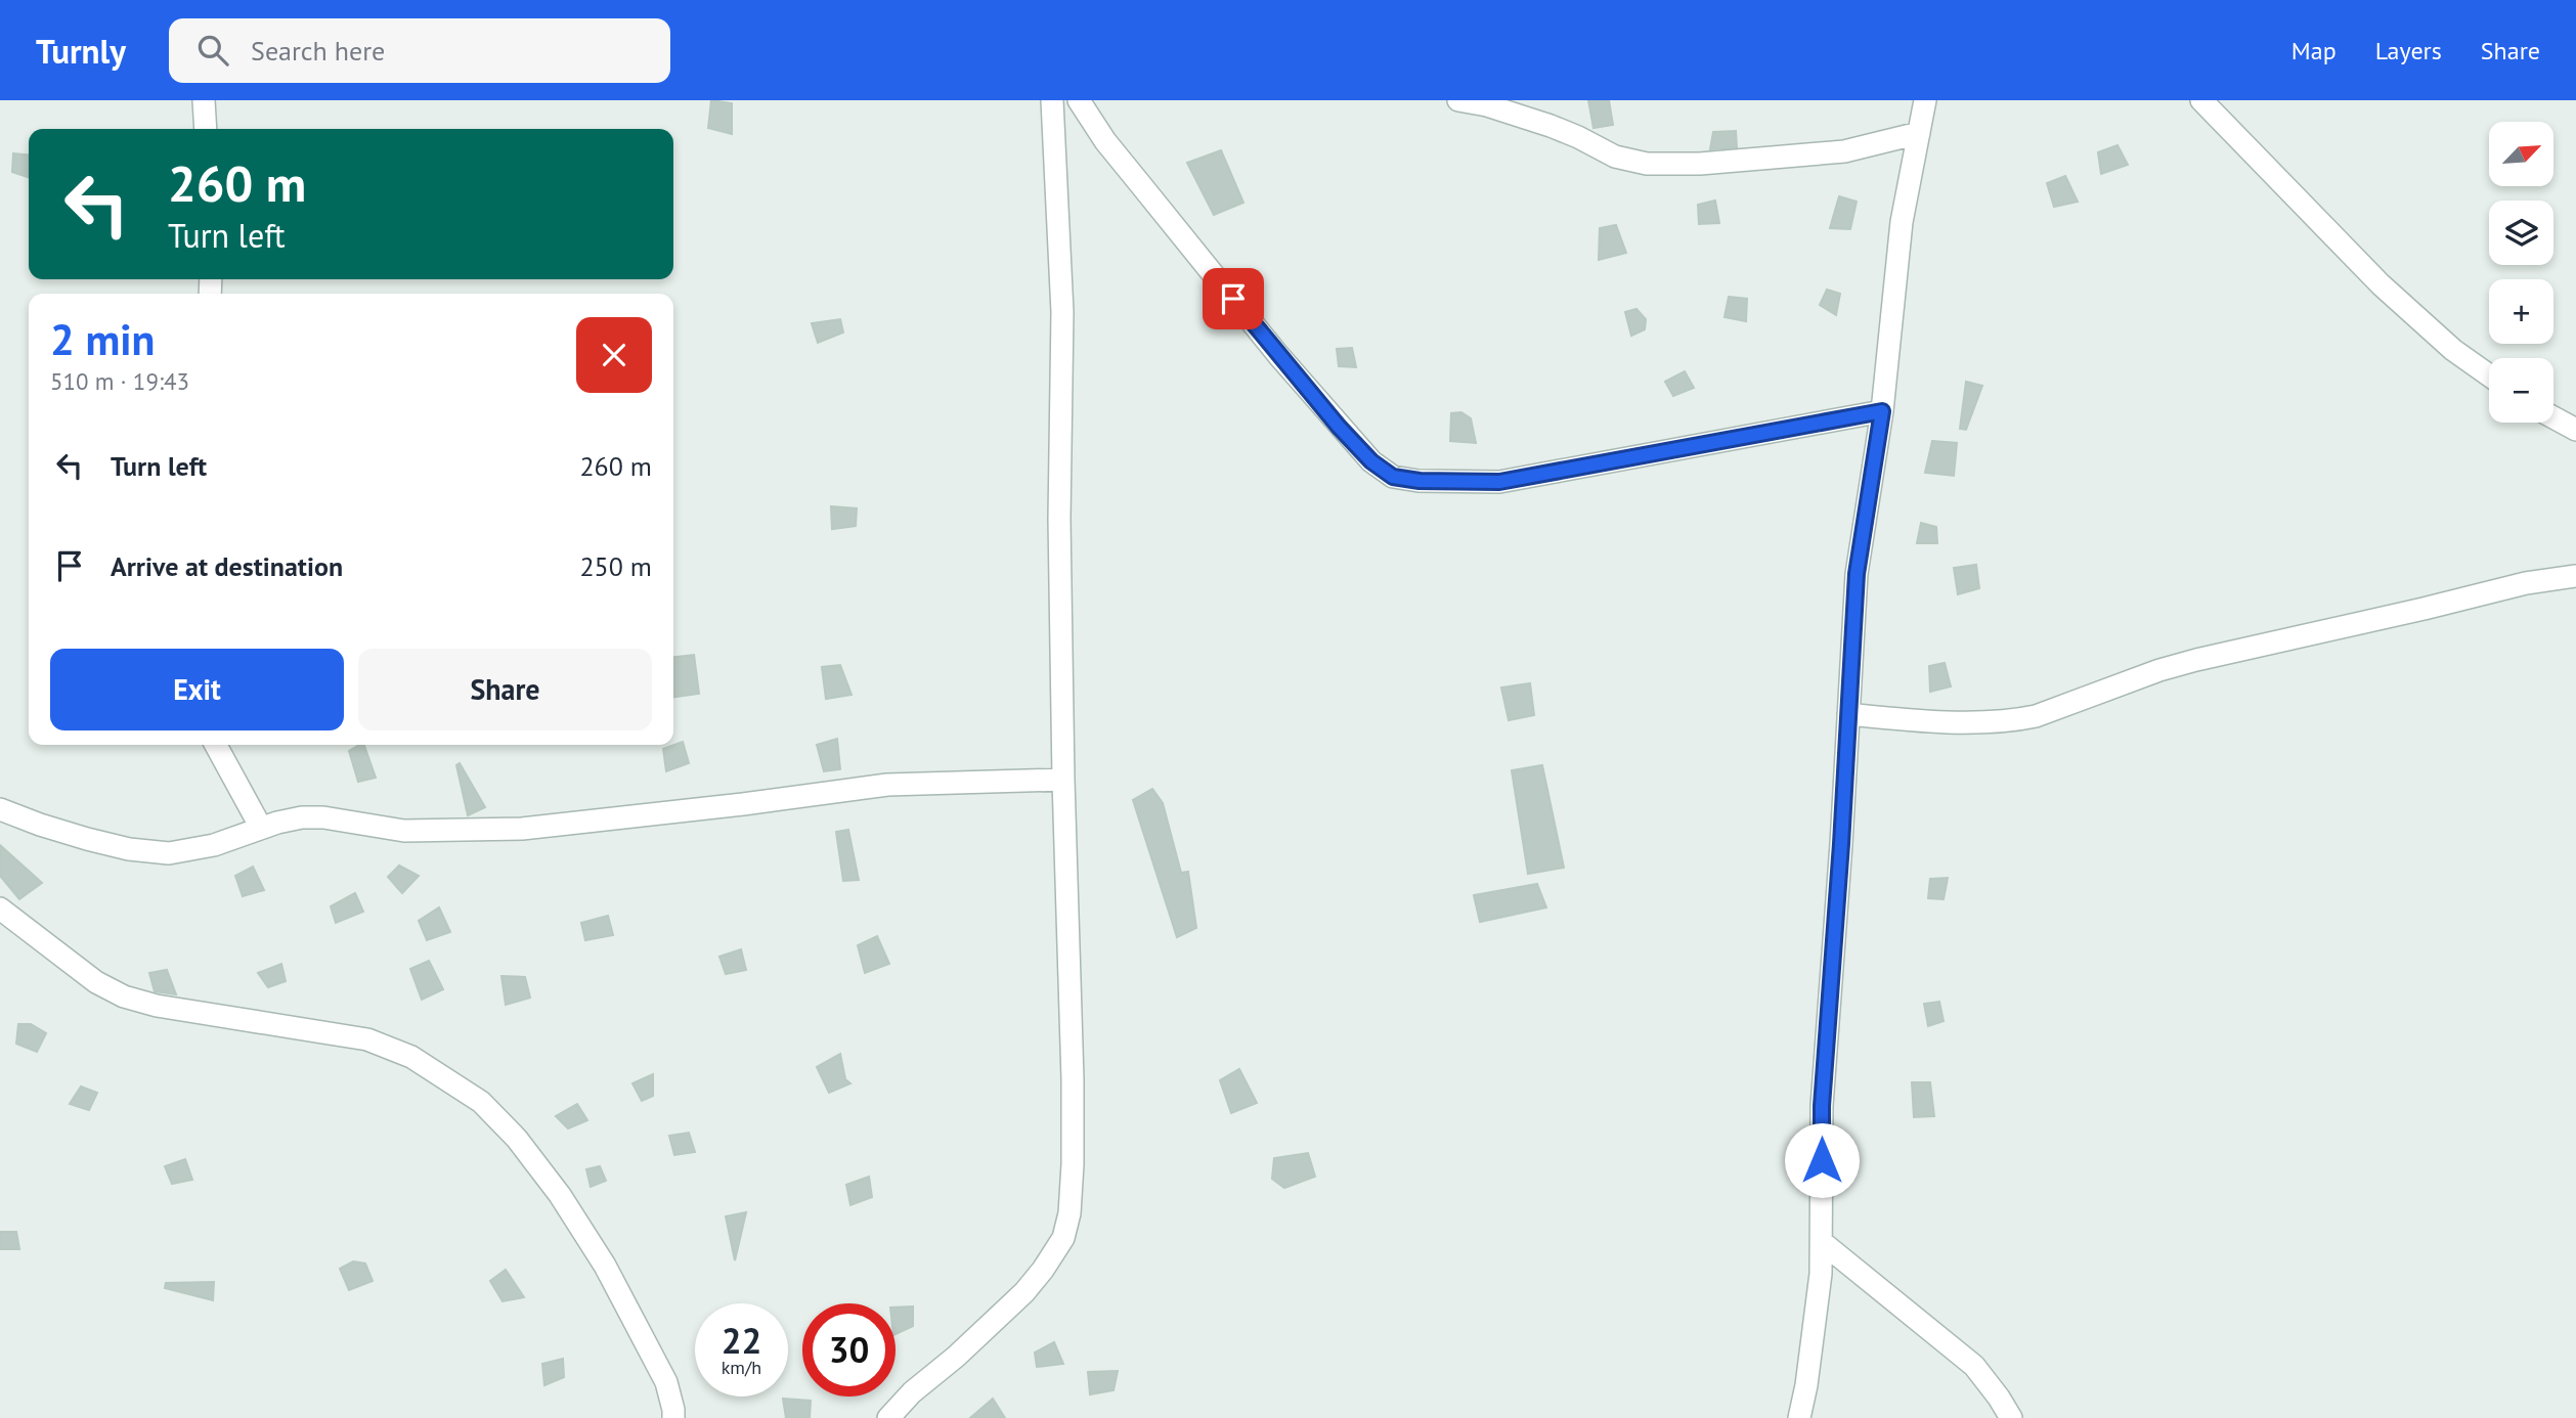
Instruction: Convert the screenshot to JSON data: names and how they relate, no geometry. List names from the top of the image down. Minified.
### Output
{"north":"top right","page":{"header":"Turnly","search":"Search here","nav":["Map","Layers","Share"],"map_buttons":["+","−"],"turn":["260 m","Turn left"],"heading":["2 min","510 m · 19:43"],"list":[{"name":"Turn left","value":"260 m"},{"name":"Arrive at destination","value":"250 m"}],"buttons":["Exit","Share"],"speed":"22 km/h","limit":"30"}}
